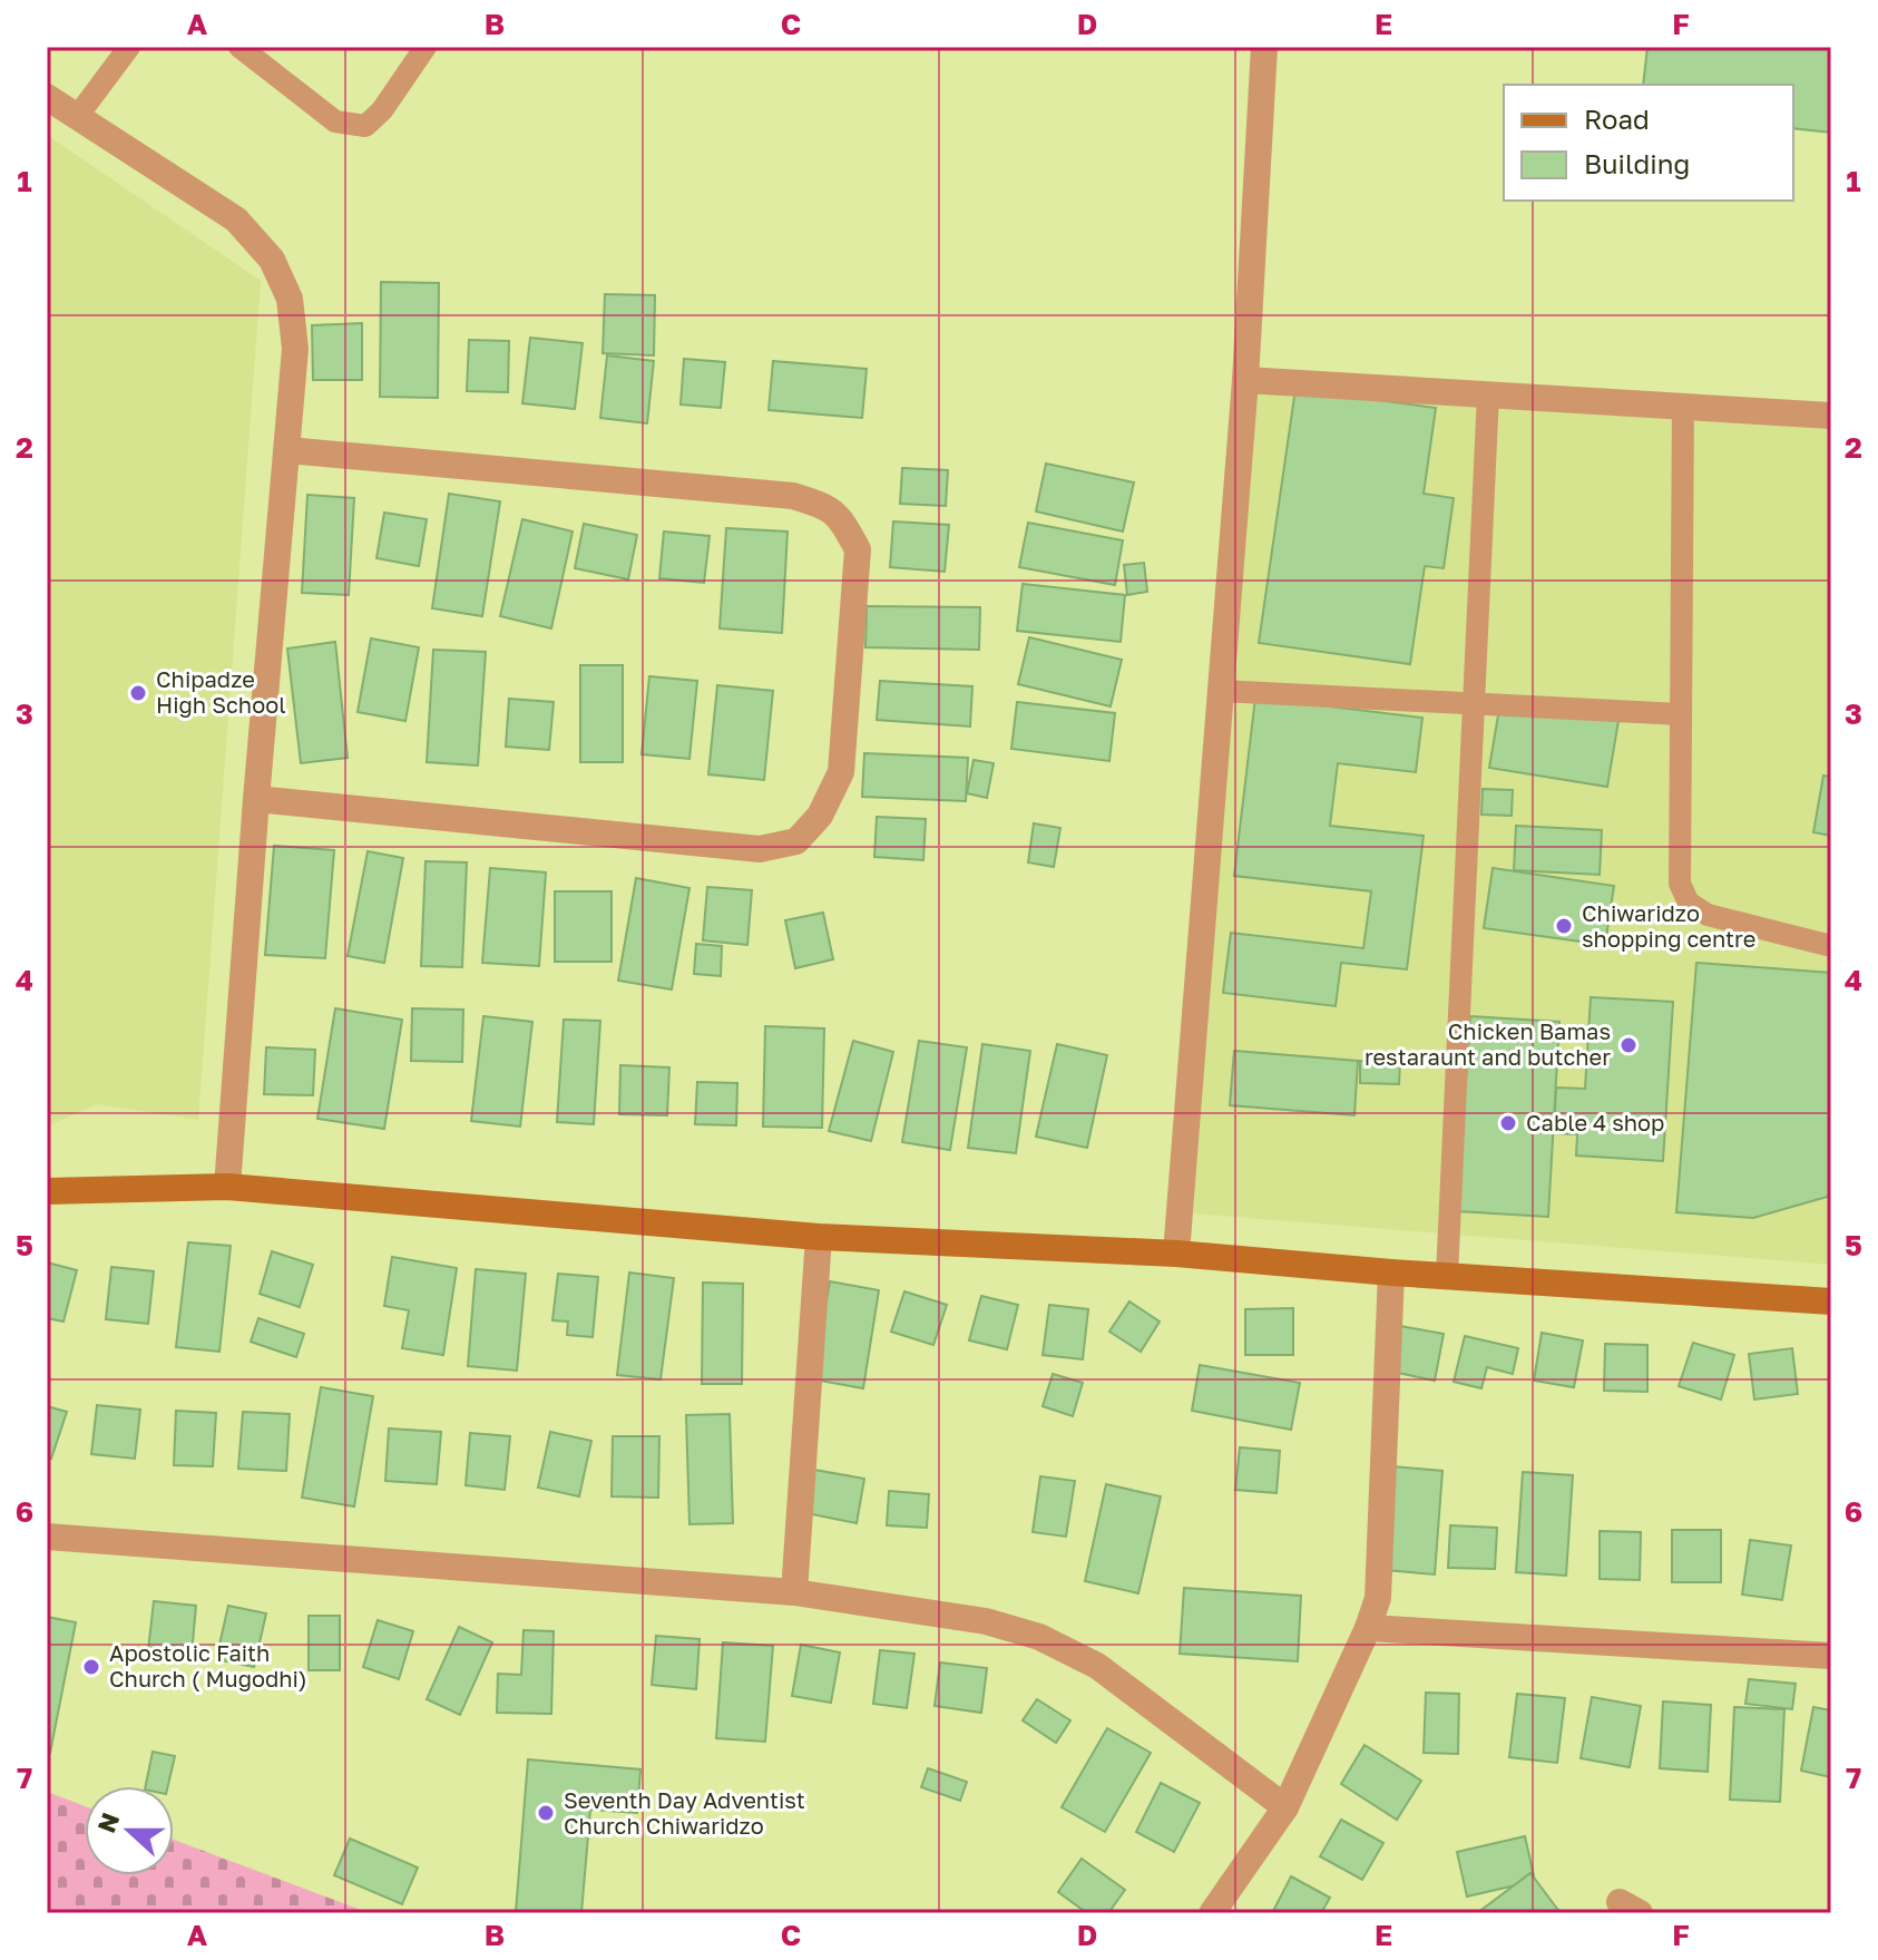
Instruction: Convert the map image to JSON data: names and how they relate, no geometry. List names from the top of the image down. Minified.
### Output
{"places":["Chipadze High School","Chiwaridzo shopping centre","Chicken Bamas restaraunt and butcher","Cable 4 shop","Apostolic Faith Church ( Mugodhi)","Seventh Day Adventist Church Chiwaridzo"],"legend":["Road","Building"],"north":"left","grid":{"columns":["A","B","C","D","E","F"],"rows":["1","2","3","4","5","6","7"]}}
